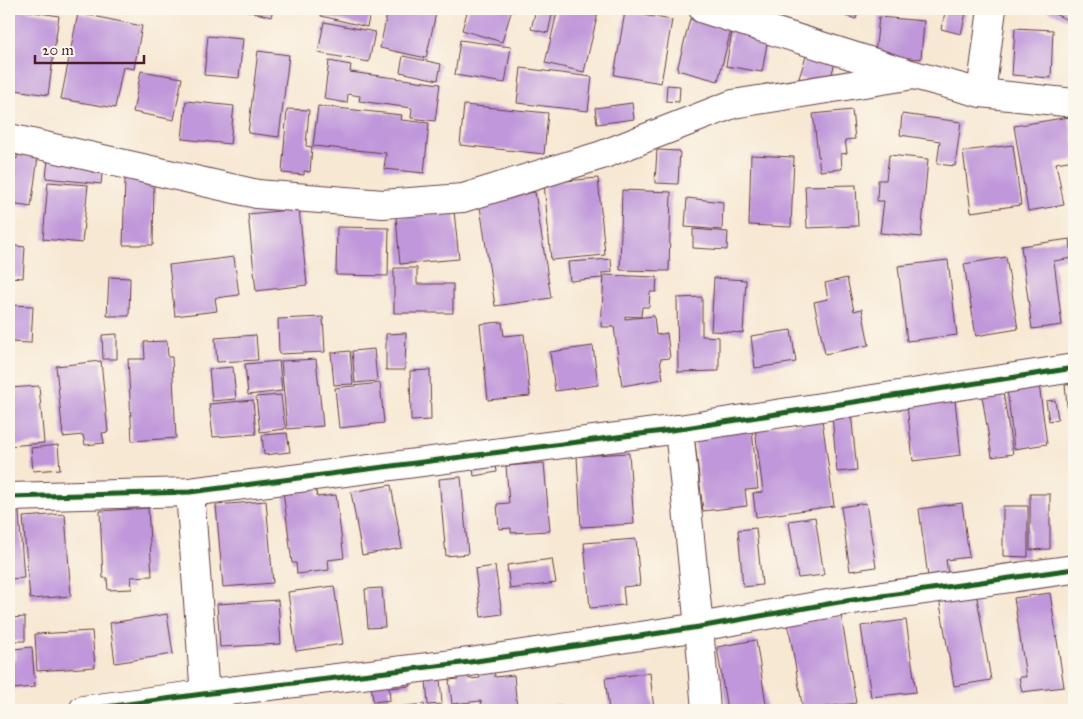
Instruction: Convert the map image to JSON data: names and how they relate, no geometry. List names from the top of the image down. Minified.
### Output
{"scale_bar":"20 m"}
